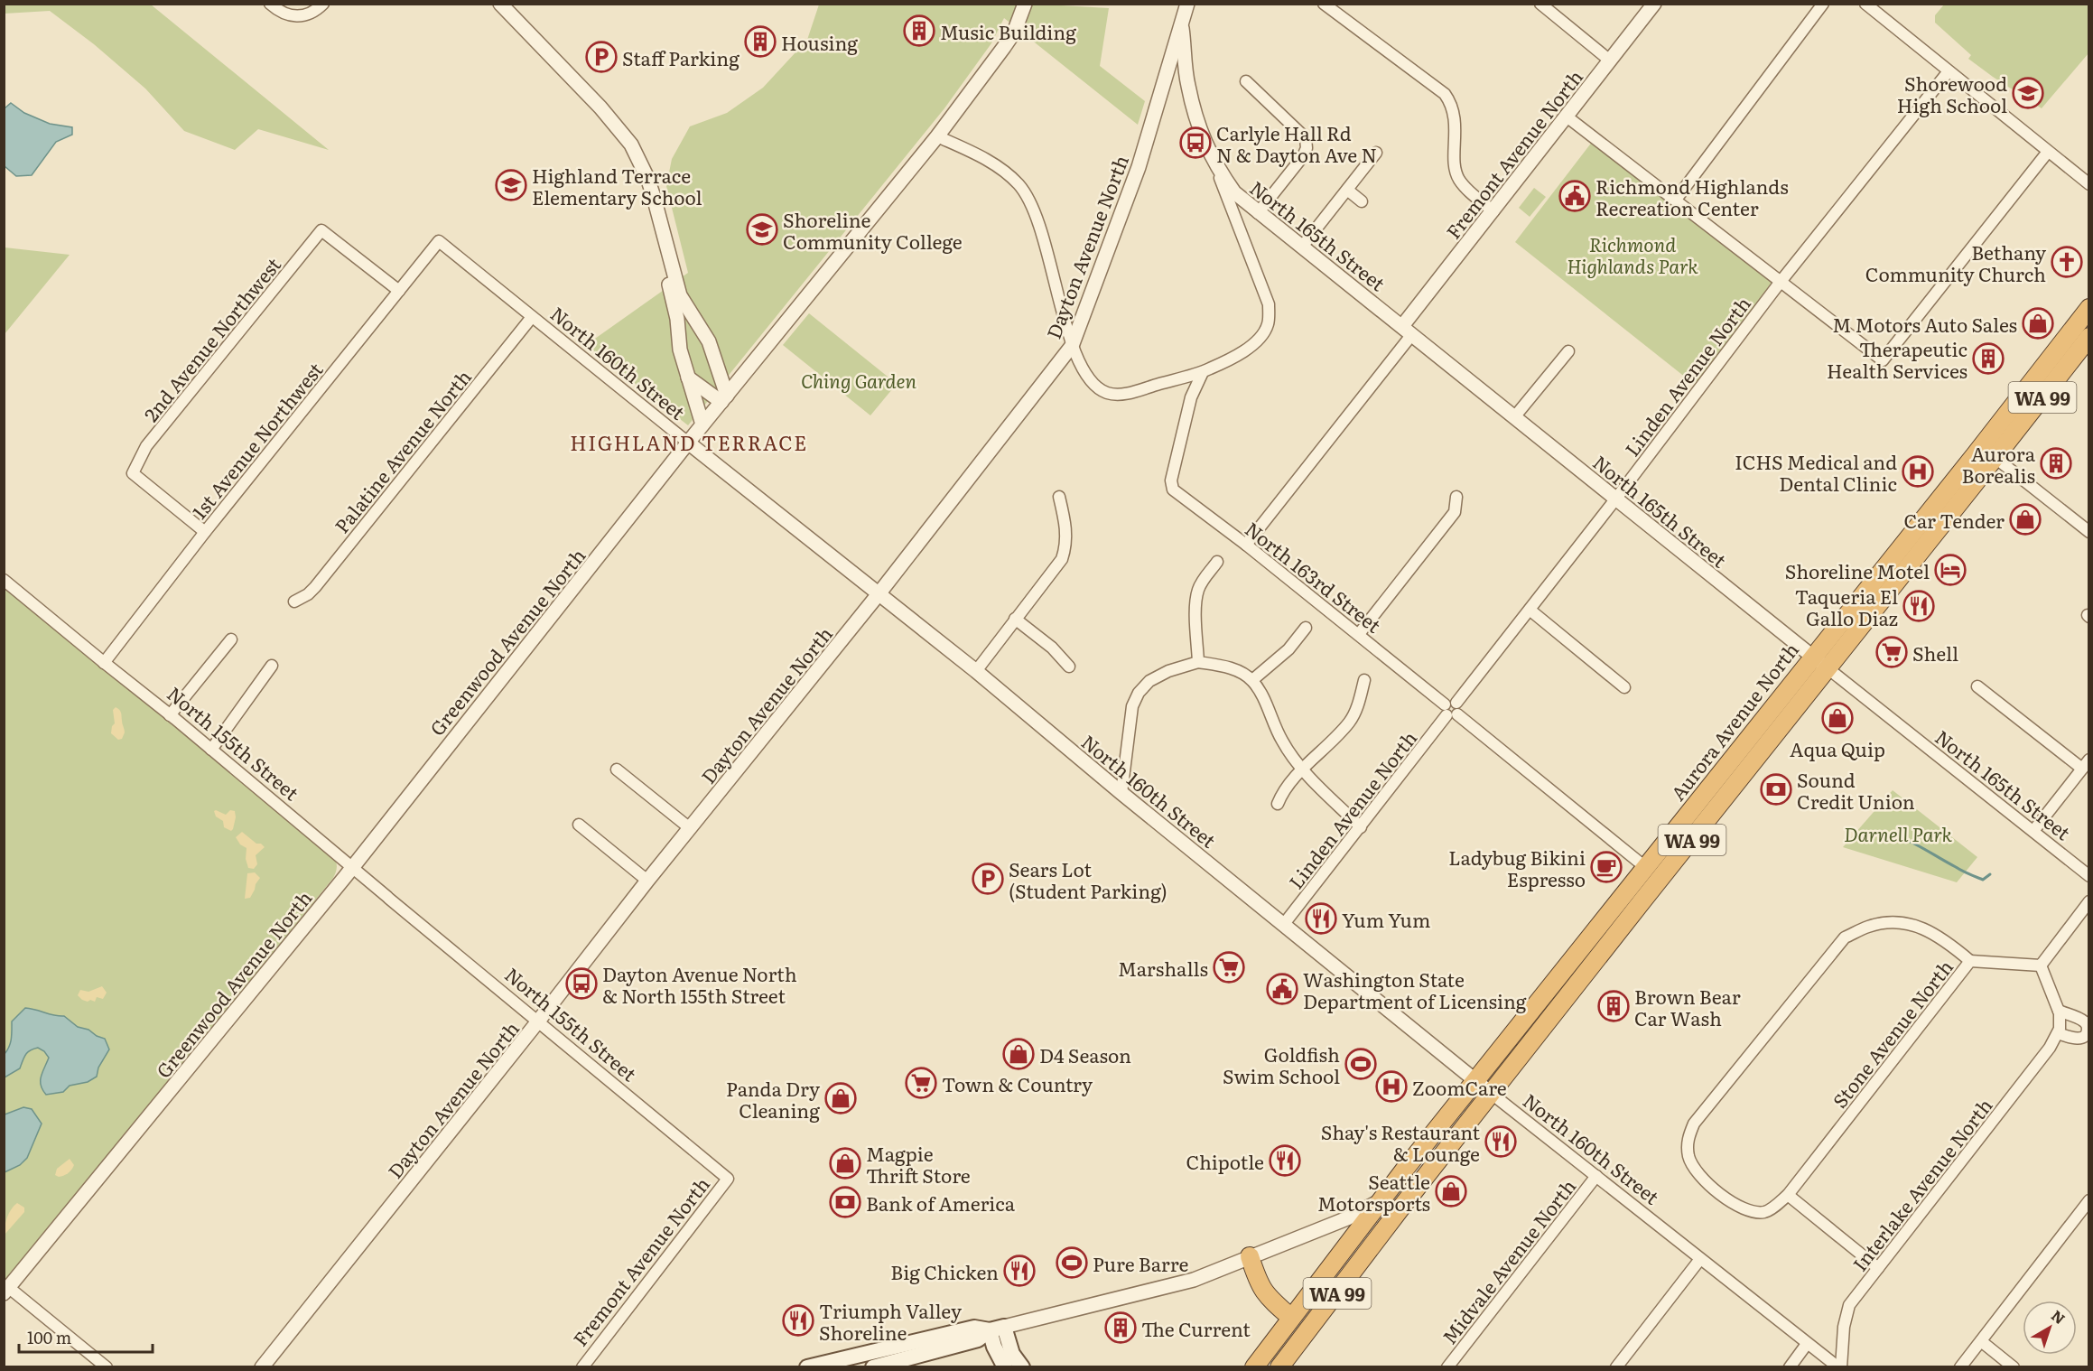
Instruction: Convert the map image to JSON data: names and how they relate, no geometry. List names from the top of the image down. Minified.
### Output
{"streets":{"highway":["WA 99","Aurora Avenue North"],"street":["Fremont Avenue North","North 165th Street","Dayton Avenue North","2nd Avenue Northwest","North 160th Street","Linden Avenue North","1st Avenue Northwest","Palatine Avenue North","North 163rd Street","Greenwood Avenue North","North 155th Street","Stone Avenue North","Interlake Avenue North","Midvale Avenue North"]},"crossings":[["Fremont Avenue North","North 165th Street"],["Fremont Avenue North","North 163rd Street"],["Fremont Avenue North","North 155th Street"],["North 165th Street","Dayton Avenue North"],["North 165th Street","Linden Avenue North"],["North 165th Street","WA 99"],["North 165th Street","Aurora Avenue North"],["Dayton Avenue North","North 160th Street"],["Dayton Avenue North","North 155th Street"],["2nd Avenue Northwest","1st Avenue Northwest"],["North 160th Street","Linden Avenue North"],["North 160th Street","WA 99"],["North 160th Street","1st Avenue Northwest"],["North 160th Street","Palatine Avenue North"],["North 160th Street","Greenwood Avenue North"],["North 160th Street","Aurora Avenue North"],["North 160th Street","Interlake Avenue North"],["North 160th Street","Midvale Avenue North"],["Linden Avenue North","North 163rd Street"],["1st Avenue Northwest","North 155th Street"],["North 163rd Street","Aurora Avenue North"],["Greenwood Avenue North","North 155th Street"]],"districts":["HIGHLAND TERRACE"],"parks":["Richmond Highlands Park","Ching Garden","Darnell Park"],"places":{"building":["Music Building","Housing","Therapeutic Health Services","Aurora Borealis","Brown Bear Car Wash","The Current"],"parking":["Staff Parking","Sears Lot (Student Parking)"],"school or university":["Shorewood High School","Highland Terrace Elementary School","Shoreline Community College"],"bus stop":["Carlyle Hall Rd N & Dayton Ave N","Dayton Avenue North & North 155th Street"],"public building":["Richmond Highlands Recreation Center","Washington State Department of Licensing"],"church":["Bethany Community Church"],"shop":["M Motors Auto Sales","Car Tender","Aqua Quip","D4 Season","Panda Dry Cleaning","Magpie Thrift Store","Seattle Motorsports"],"hospital":["ICHS Medical and Dental Clinic","ZoomCare"],"hotel":["Shoreline Motel"],"restaurant":["Taqueria El Gallo Diaz","Yum Yum","Shay's Restaurant & Lounge","Chipotle","Big Chicken","Triumph Valley Shoreline"],"supermarket":["Shell","Marshalls","Town & Country"],"bank":["Sound Credit Union","Bank of America"],"cafe":["Ladybug Bikini Espresso"],"sports":["Goldfish Swim School","Pure Barre"]},"scale_bar":"100 m","north":"top right"}
